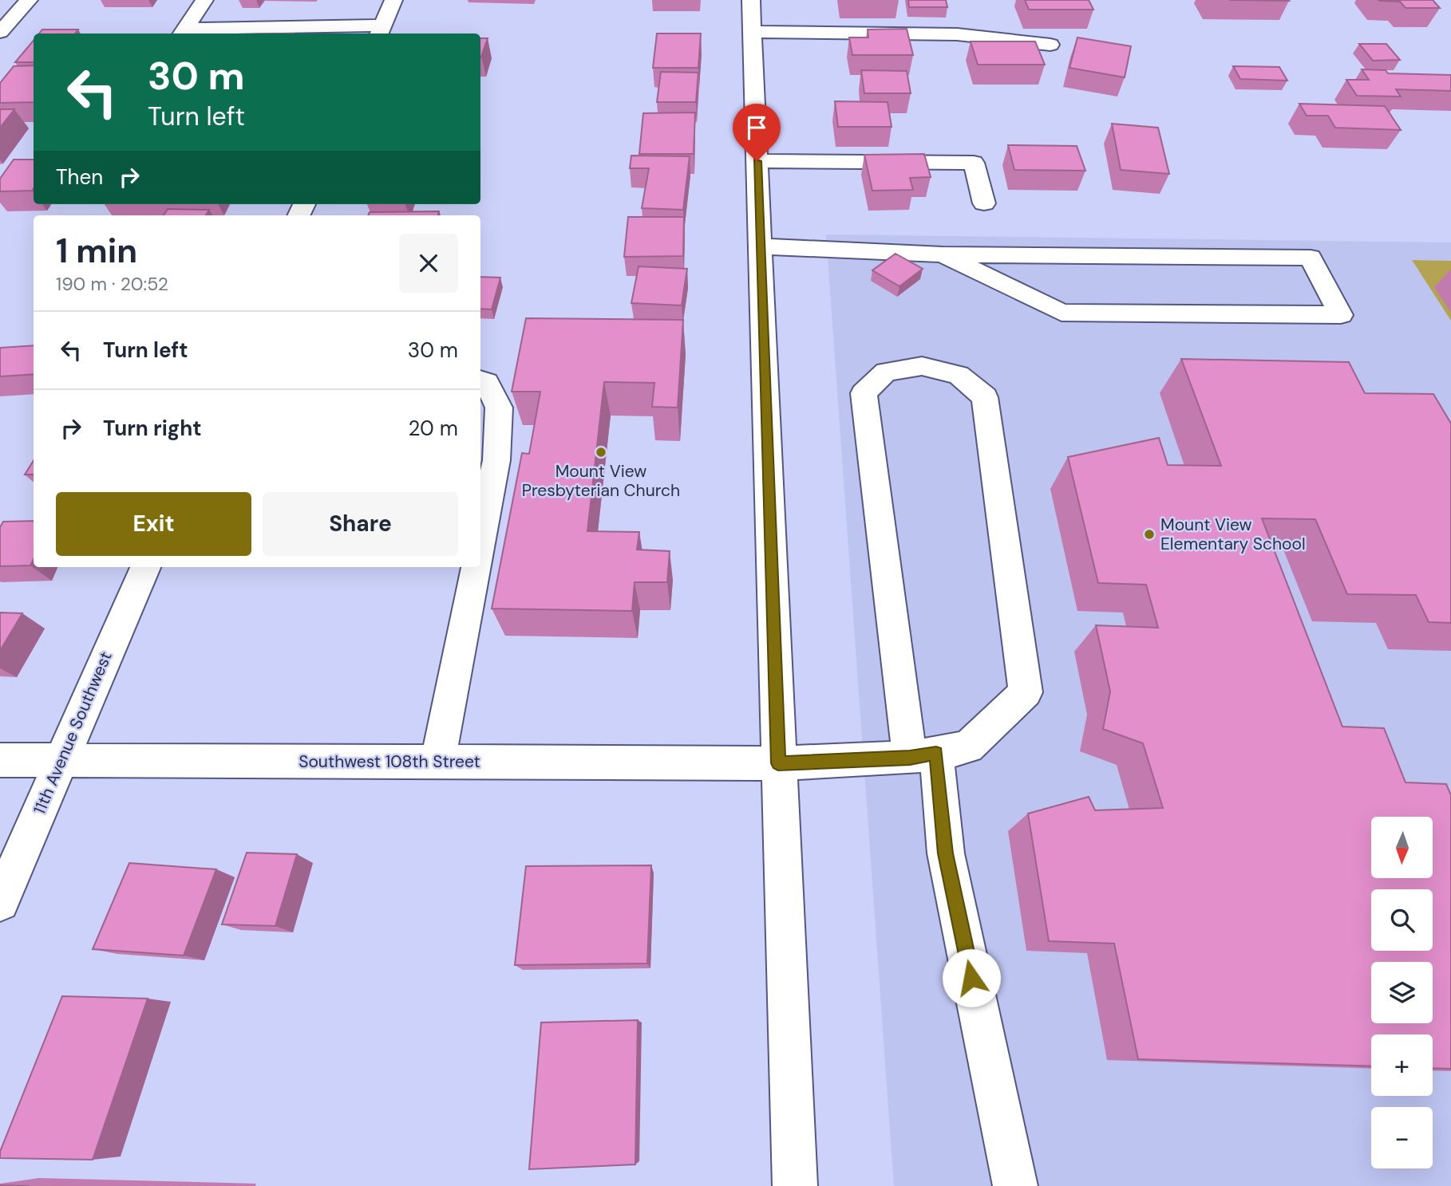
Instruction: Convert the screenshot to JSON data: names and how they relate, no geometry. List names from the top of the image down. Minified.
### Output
{"streets":{"street":["11th Avenue Southwest","Southwest 108th Street"]},"crossings":[["11th Avenue Southwest","Southwest 108th Street"]],"places":["Mount View Presbyterian Church","Mount View Elementary School"],"north":"bottom","page":{"turn":["30 m","Turn left"],"then":"Then","heading":["1 min","190 m · 20:52"],"list":[{"name":"Turn left","value":"30 m"},{"name":"Turn right","value":"20 m"}],"buttons":["Exit","Share"],"map_buttons":["+","−"]}}
